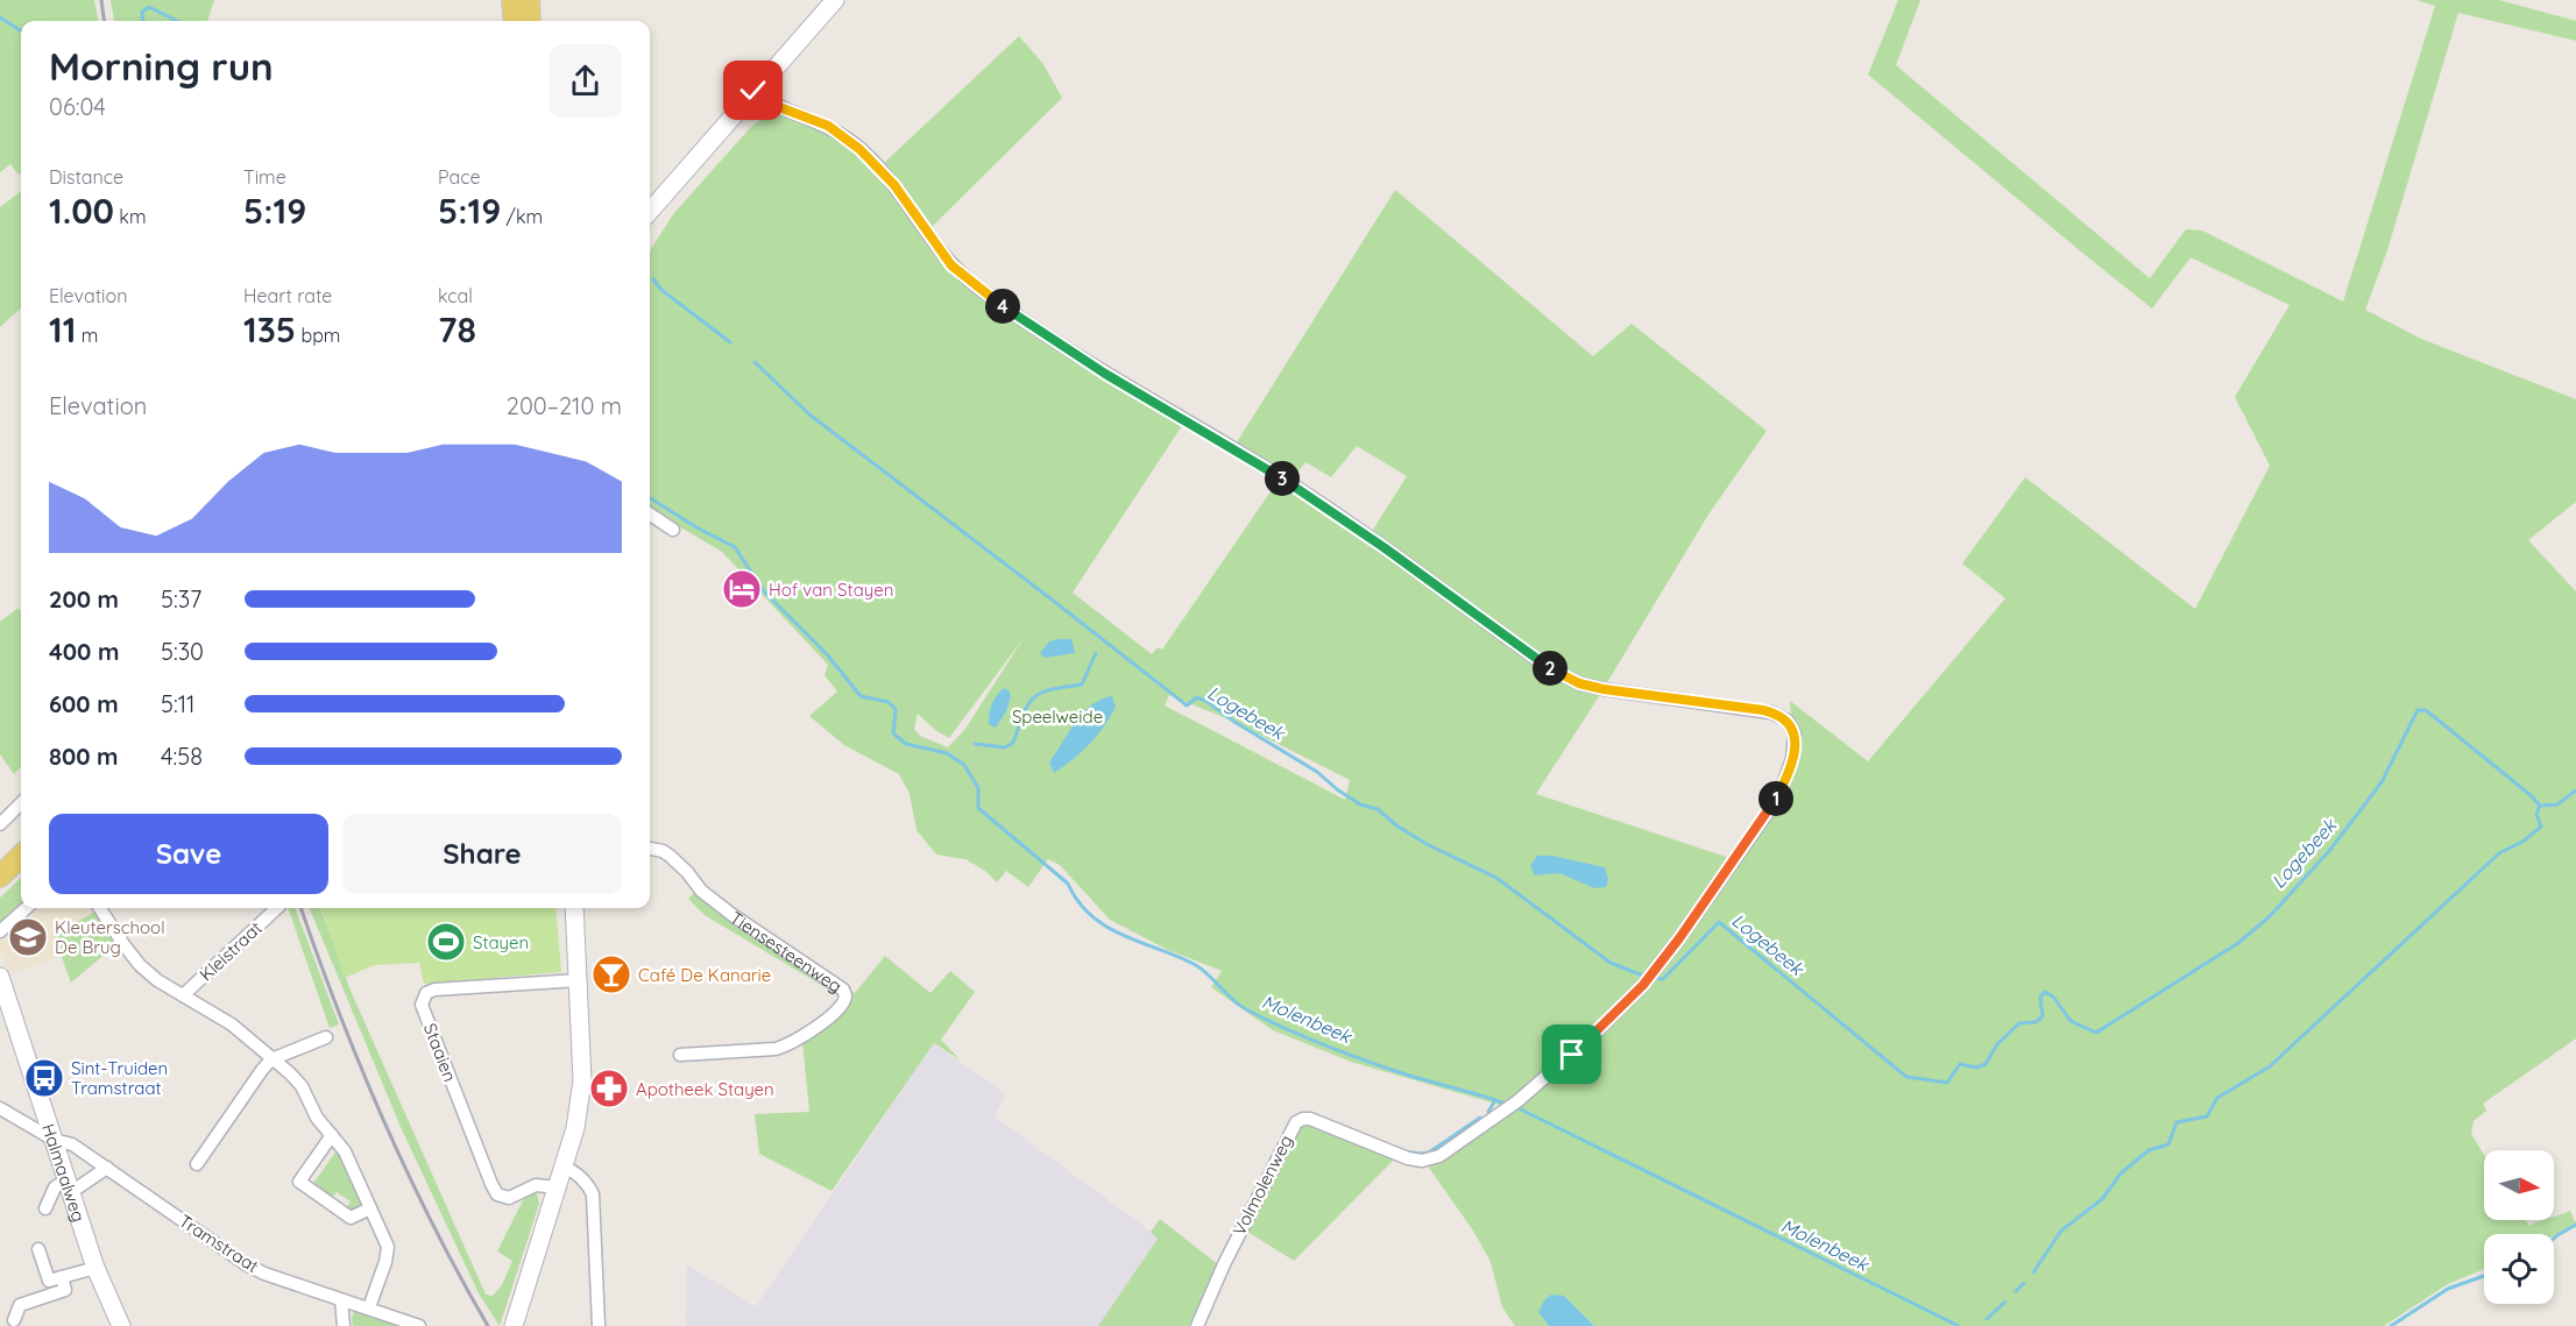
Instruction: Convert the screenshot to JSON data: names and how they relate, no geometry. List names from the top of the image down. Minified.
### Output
{"streets":{"street":["Kleistraat","Tiensesteenweg","Staaien","Halmaalweg","Volmolenweg","Tramstraat"]},"crossings":[["Halmaalweg","Tramstraat"]],"water":["Logebeek","Molenbeek"],"parks":["Speelweide"],"places":{"hotel":["Hof van Stayen"],"school or university":["Kleuterschool De Brug"],"sports":["Stayen"],"bar":["Café De Kanarie"],"bus stop":["Sint-Truiden Tramstraat"],"pharmacy":["Apotheek Stayen"]},"north":"right","page":{"heading":["Morning run","06:04"],"stats":[["Distance","1.00 km"],["Time","5:19"],["Pace","5:19 /km"],["Elevation","11 m"],["Heart rate","135 bpm"],["kcal","78"]],"pins":["4","3","2","1"],"chart":["Elevation","200–210 m"],"list":[{"name":"200 m","note":"5:37"},{"name":"400 m","note":"5:30"},{"name":"600 m","note":"5:11"},{"name":"800 m","note":"4:58"}],"buttons":["Save","Share"]}}
